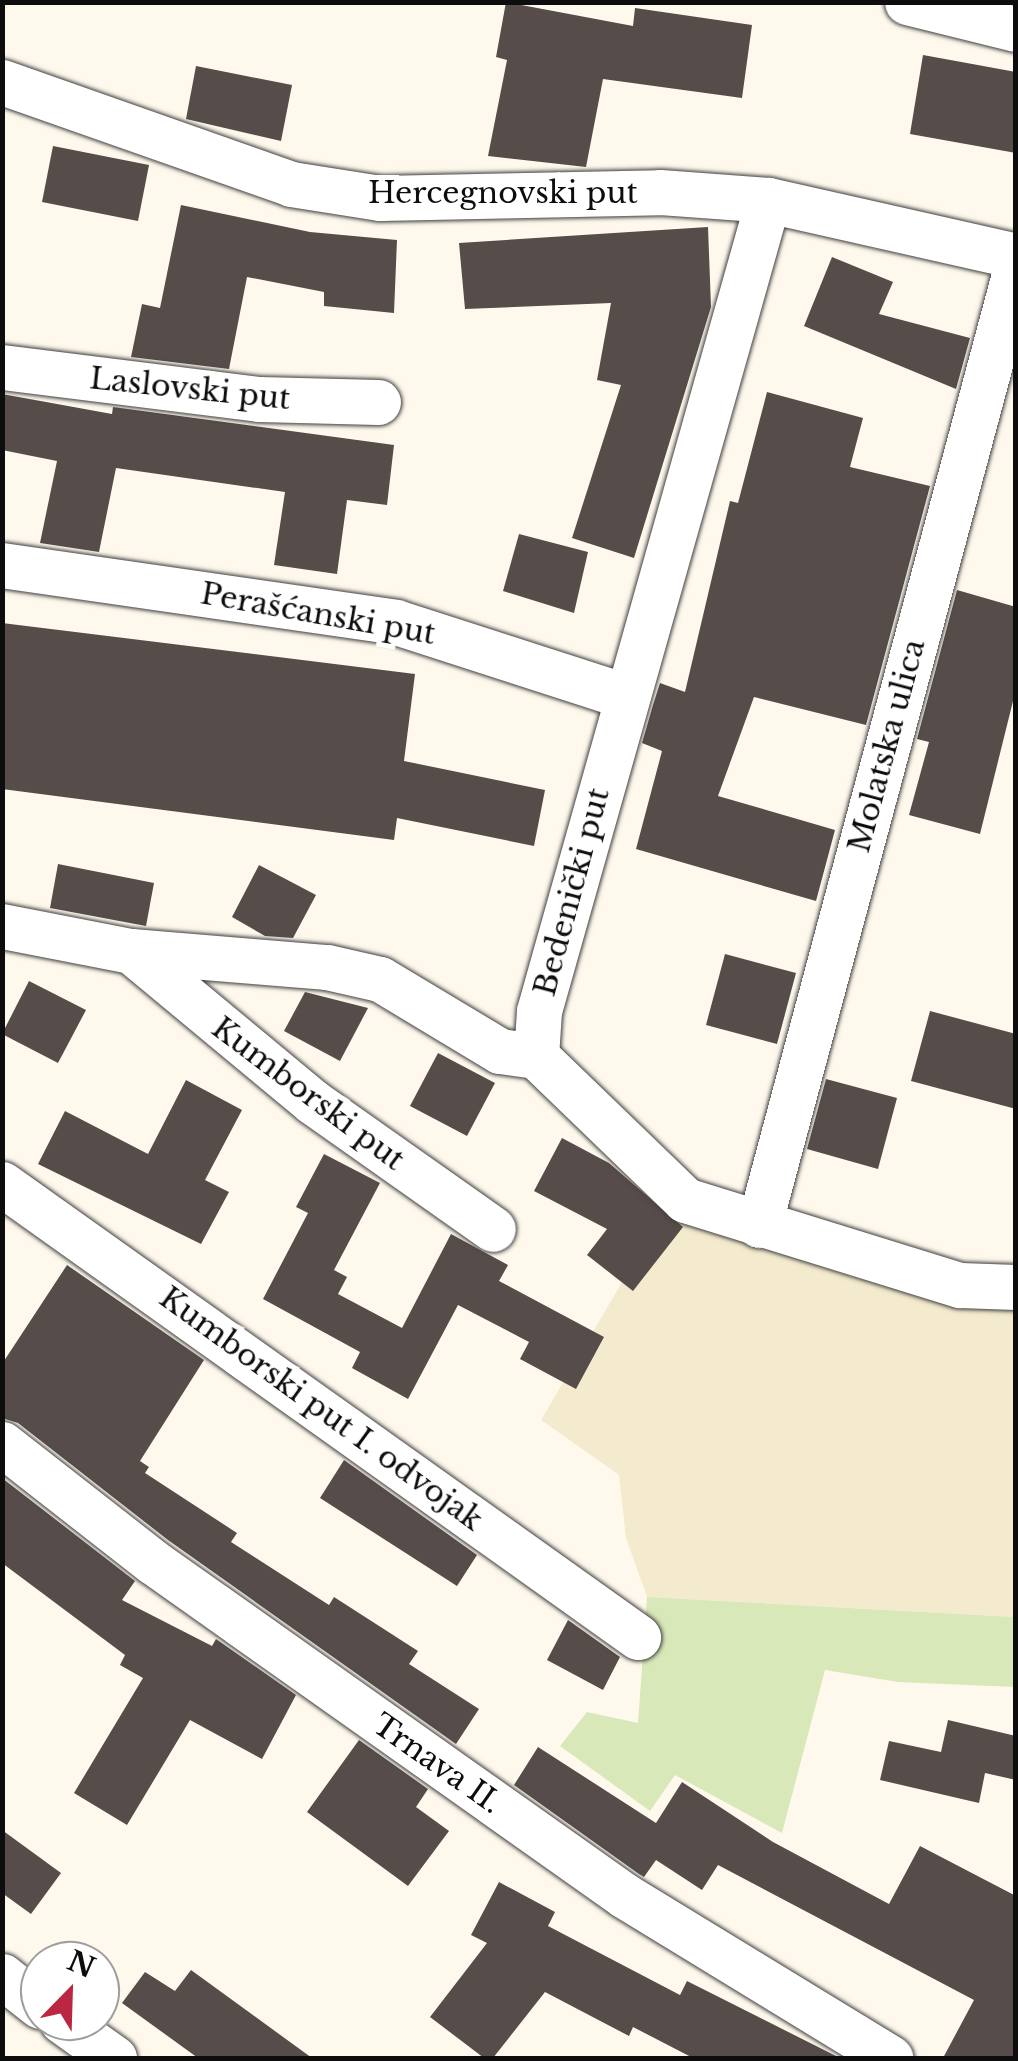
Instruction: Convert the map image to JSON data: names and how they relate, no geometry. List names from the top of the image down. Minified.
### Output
{"streets":{"street":["Hercegnovski put","Laslovski put","Perašćanski put","Molatska ulica","Bedenički put","Kumborski put","Kumborski put I. odvojak","Trnava II."]},"crossings":[["Hercegnovski put","Bedenički put"],["Perašćanski put","Bedenički put"],["Bedenički put","Kumborski put"]],"north":"top right"}
